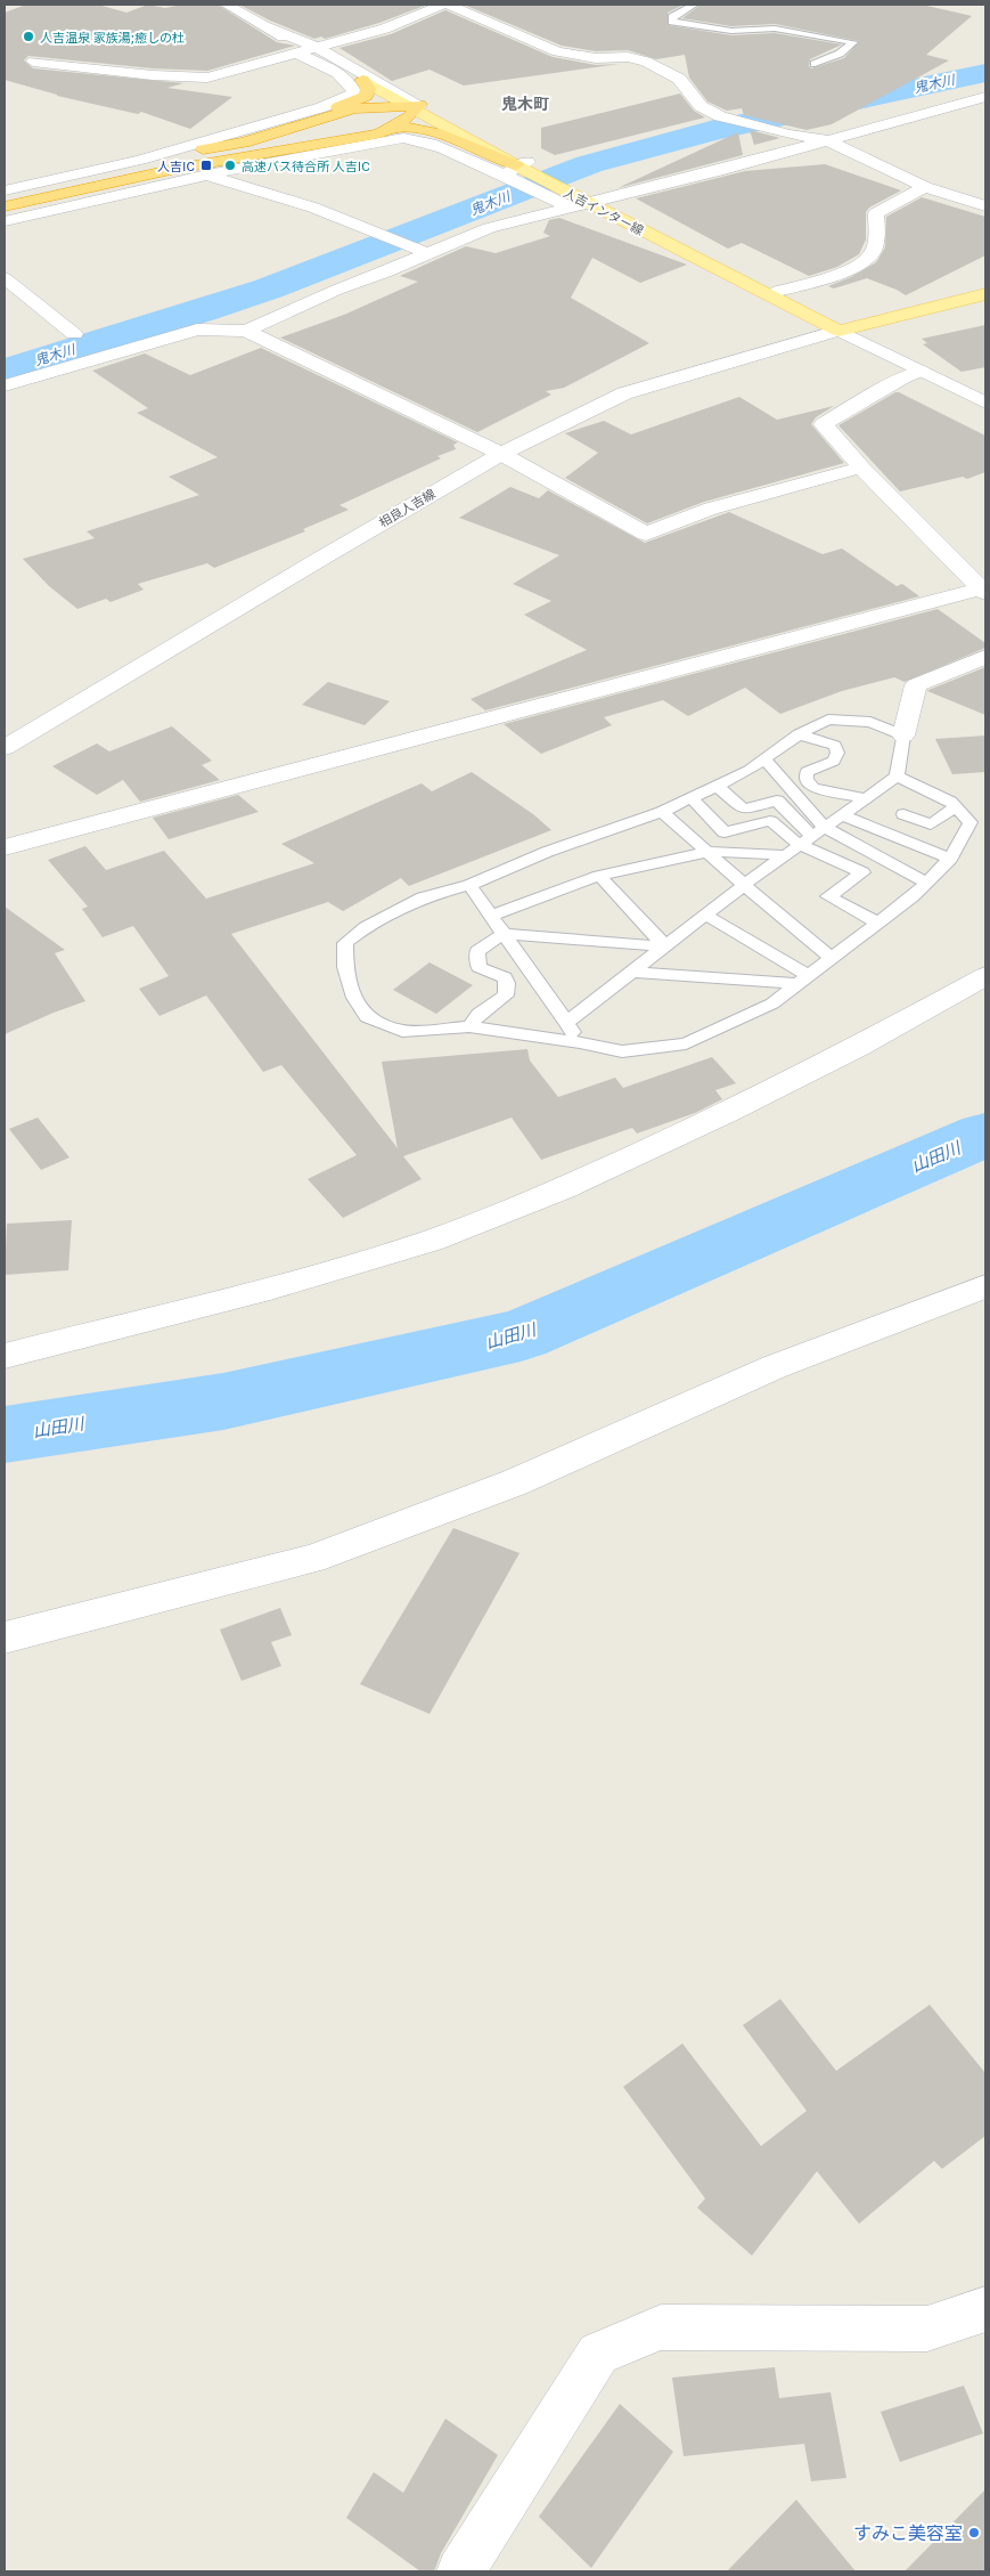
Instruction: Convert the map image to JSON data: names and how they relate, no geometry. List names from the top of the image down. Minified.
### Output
{"streets":{"main road":["人吉インター線"],"street":["相良人吉線"]},"crossings":[["人吉インター線","相良人吉線"]],"districts":["鬼木町"],"water":["鬼木川","山田川"],"places":{"other":["人吉温泉 家族湯;癒しの杜","高速バス待合所 人吉IC","すみこ美容室"],"transit":["人吉IC"]}}
